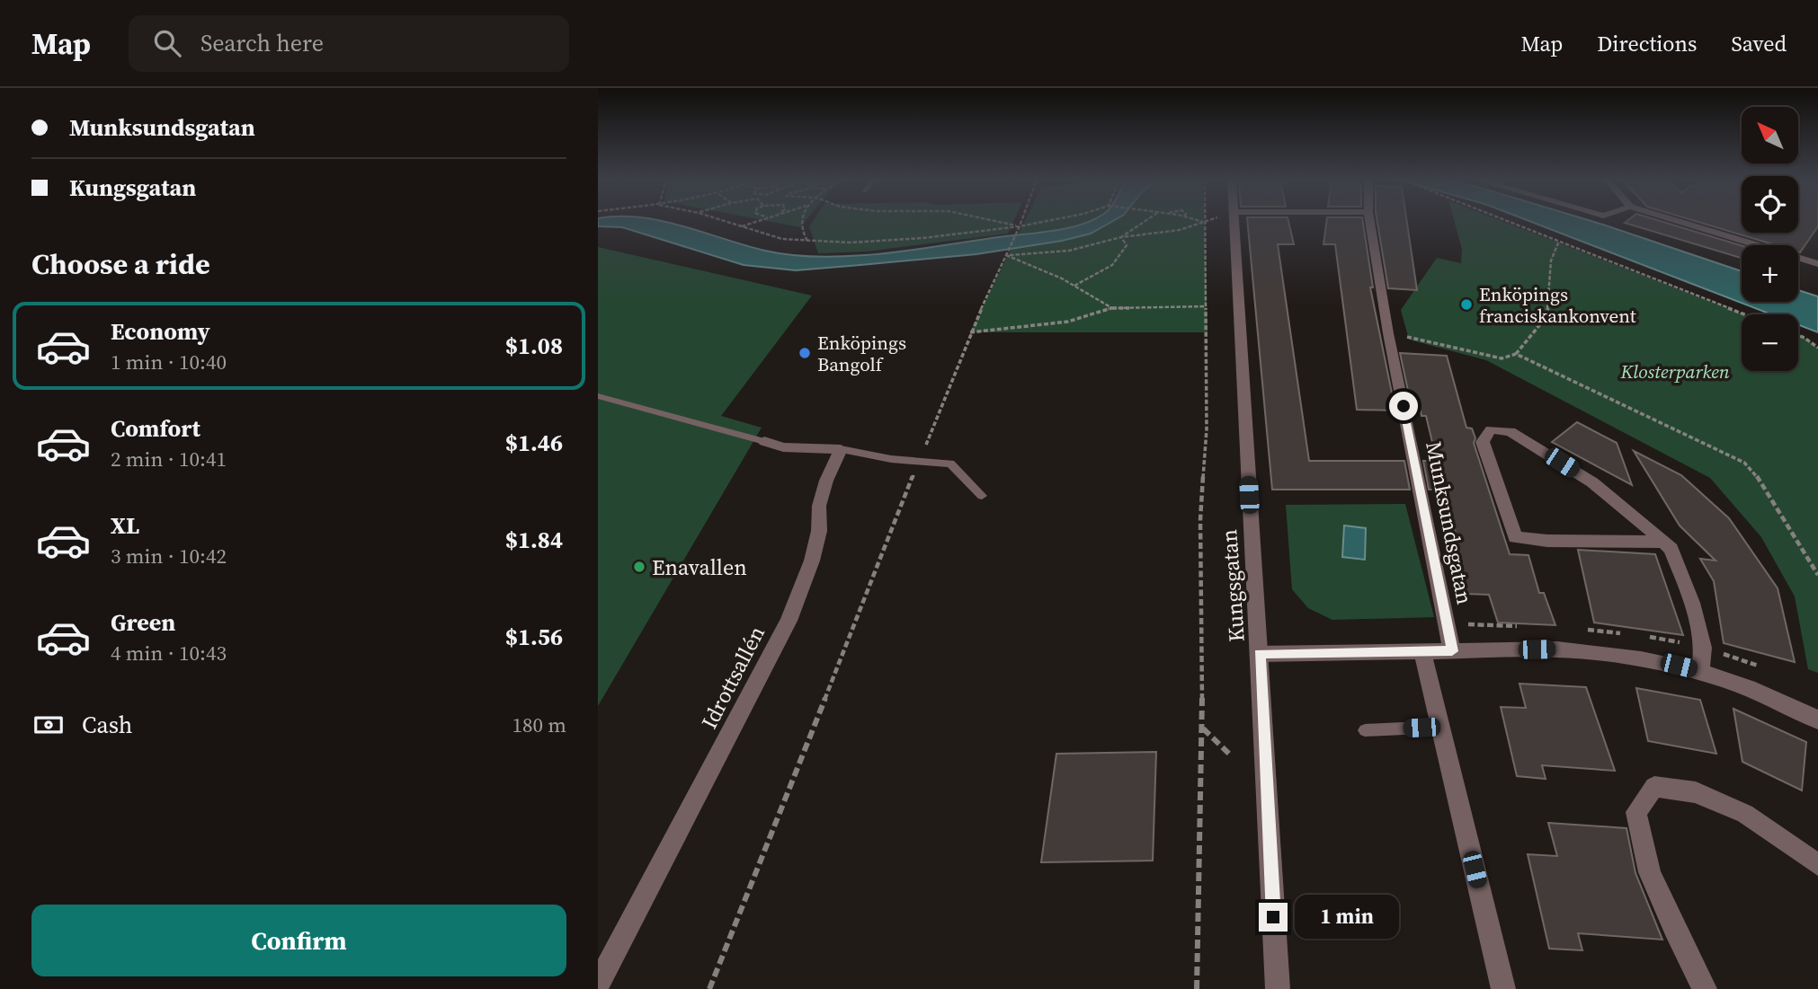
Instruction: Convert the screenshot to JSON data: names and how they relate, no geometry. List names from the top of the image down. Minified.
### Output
{"streets":{"street":["Munksundsgatan","Kungsgatan","Idrottsallén"]},"parks":["Klosterparken"],"places":["Enköpings franciskankonvent","Enköpings Bangolf","Enavallen"],"north":"top left","page":{"header":"Map","search":"Search here","nav":["Map","Directions","Saved"],"banner":["Munksundsgatan","Kungsgatan"],"map_buttons":["+","−"],"heading":"Choose a ride","list":[{"name":"Economy","note":"1 min · 10:40","value":"$1.08"},{"name":"Comfort","note":"2 min · 10:41","value":"$1.46"},{"name":"XL","note":"3 min · 10:42","value":"$1.84"},{"name":"Green","note":"4 min · 10:43","value":"$1.56"}],"pay":["Cash","180 m"],"buttons":"Confirm","bubble":"1 min"}}
